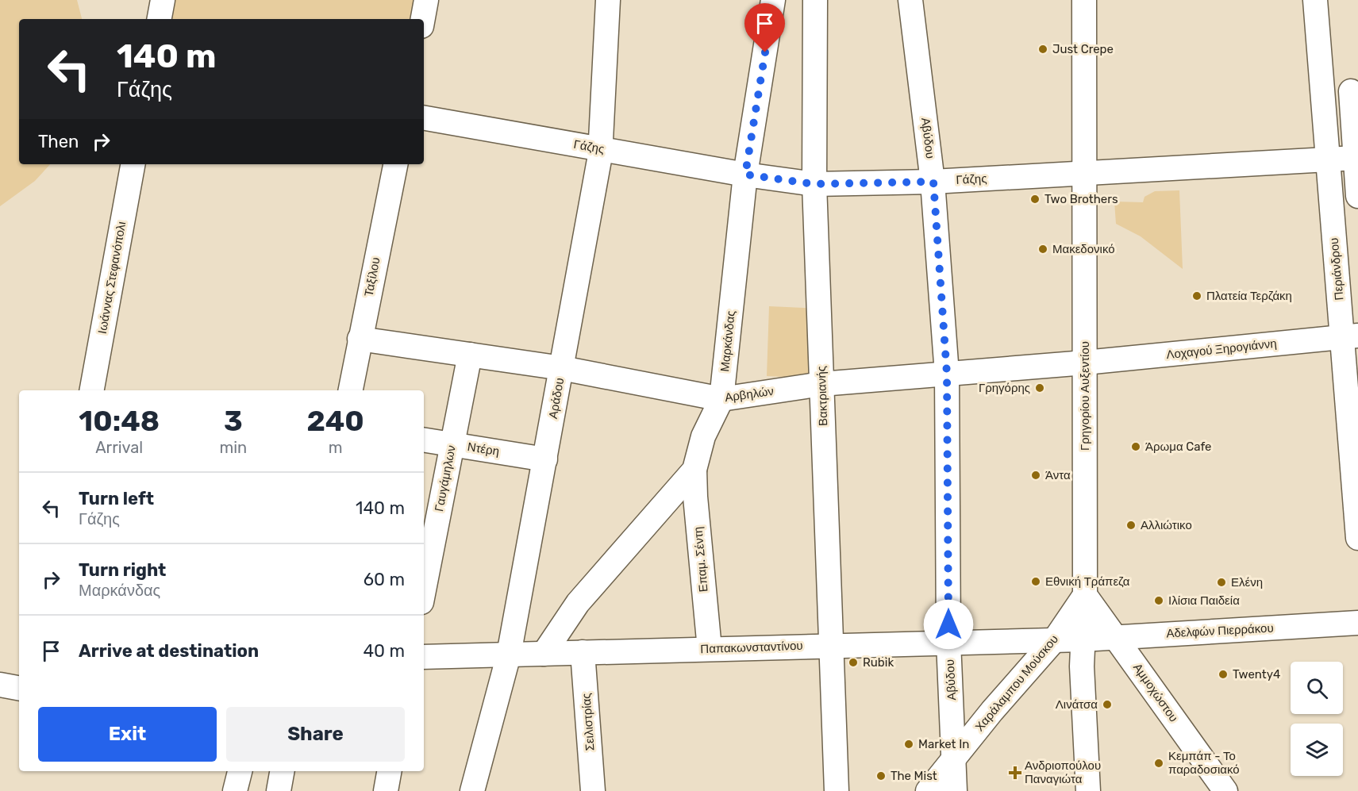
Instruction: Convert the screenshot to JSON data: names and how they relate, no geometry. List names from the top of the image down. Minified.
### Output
{"streets":{"street":["Αβύδου","Γάζης","Περιάνδρου","Ταξίλου","Ιωάννας Στεφανόπολι","Μαρκάνδας","Λοχαγού Ξηρογιάννη","Αρβηλών","Βακτριανής","Γρηγορίου Αυξεντίου","Αράδου","Ντέρη","Γαυγάμηλων","Επαμ. Σέντη","Αδελφών Πιερράκου","Παπακωνσταντίνου","Χαράλαμπου Μούσκου","Αμμοχώστου","Σειλιστρίας"]},"crossings":[["Αβύδου","Γάζης"],["Αβύδου","Αρβηλών"],["Αβύδου","Παπακωνσταντίνου"],["Αβύδου","Χαράλαμπου Μούσκου"],["Γάζης","Περιάνδρου"],["Γάζης","Μαρκάνδας"],["Γάζης","Βακτριανής"],["Γάζης","Γρηγορίου Αυξεντίου"],["Γάζης","Αράδου"],["Περιάνδρου","Λοχαγού Ξηρογιάννη"],["Ταξίλου","Αρβηλών"],["Μαρκάνδας","Αρβηλών"],["Μαρκάνδας","Επαμ. Σέντη"],["Μαρκάνδας","Παπακωνσταντίνου"],["Λοχαγού Ξηρογιάννη","Αρβηλών"],["Λοχαγού Ξηρογιάννη","Γρηγορίου Αυξεντίου"],["Αρβηλών","Βακτριανής"],["Αρβηλών","Γρηγορίου Αυξεντίου"],["Αρβηλών","Αράδου"],["Αρβηλών","Γαυγάμηλων"],["Βακτριανής","Παπακωνσταντίνου"],["Γρηγορίου Αυξεντίου","Αδελφών Πιερράκου"],["Γρηγορίου Αυξεντίου","Παπακωνσταντίνου"],["Γρηγορίου Αυξεντίου","Χαράλαμπου Μούσκου"],["Γρηγορίου Αυξεντίου","Αμμοχώστου"],["Αράδου","Ντέρη"],["Αράδου","Παπακωνσταντίνου"],["Ντέρη","Γαυγάμηλων"],["Επαμ. Σέντη","Παπακωνσταντίνου"],["Αδελφών Πιερράκου","Παπακωνσταντίνου"],["Αδελφών Πιερράκου","Αμμοχώστου"],["Παπακωνσταντίνου","Χαράλαμπου Μούσκου"],["Παπακωνσταντίνου","Σειλιστρίας"],["Χαράλαμπου Μούσκου","Αμμοχώστου"]],"places":{"other":["Just Crepe","Two Brothers","Μακεδονικό","Πλατεία Τερζάκη","Γρηγόρης","Άρωμα Cafe","Άντα","Αλλιώτικο","Εθνική Τράπεζα","Ελένη","Ιλίσια Παιδεία","Rubik","Twenty4","Λινάτσα","Market In","Κεμπάπ - Το παραδοσιακό","The Mist"],"health":["Ανδριοπούλου Παναγιώτα"]},"page":{"turn":["140 m","Γάζης"],"then":"Then","eta":["10:48","Arrival","3","min","240","m"],"list":[{"name":"Turn left","note":"Γάζης","value":"140 m"},{"name":"Turn right","note":"Μαρκάνδας","value":"60 m"},{"name":"Arrive at destination","value":"40 m"}],"buttons":["Exit","Share"]}}
